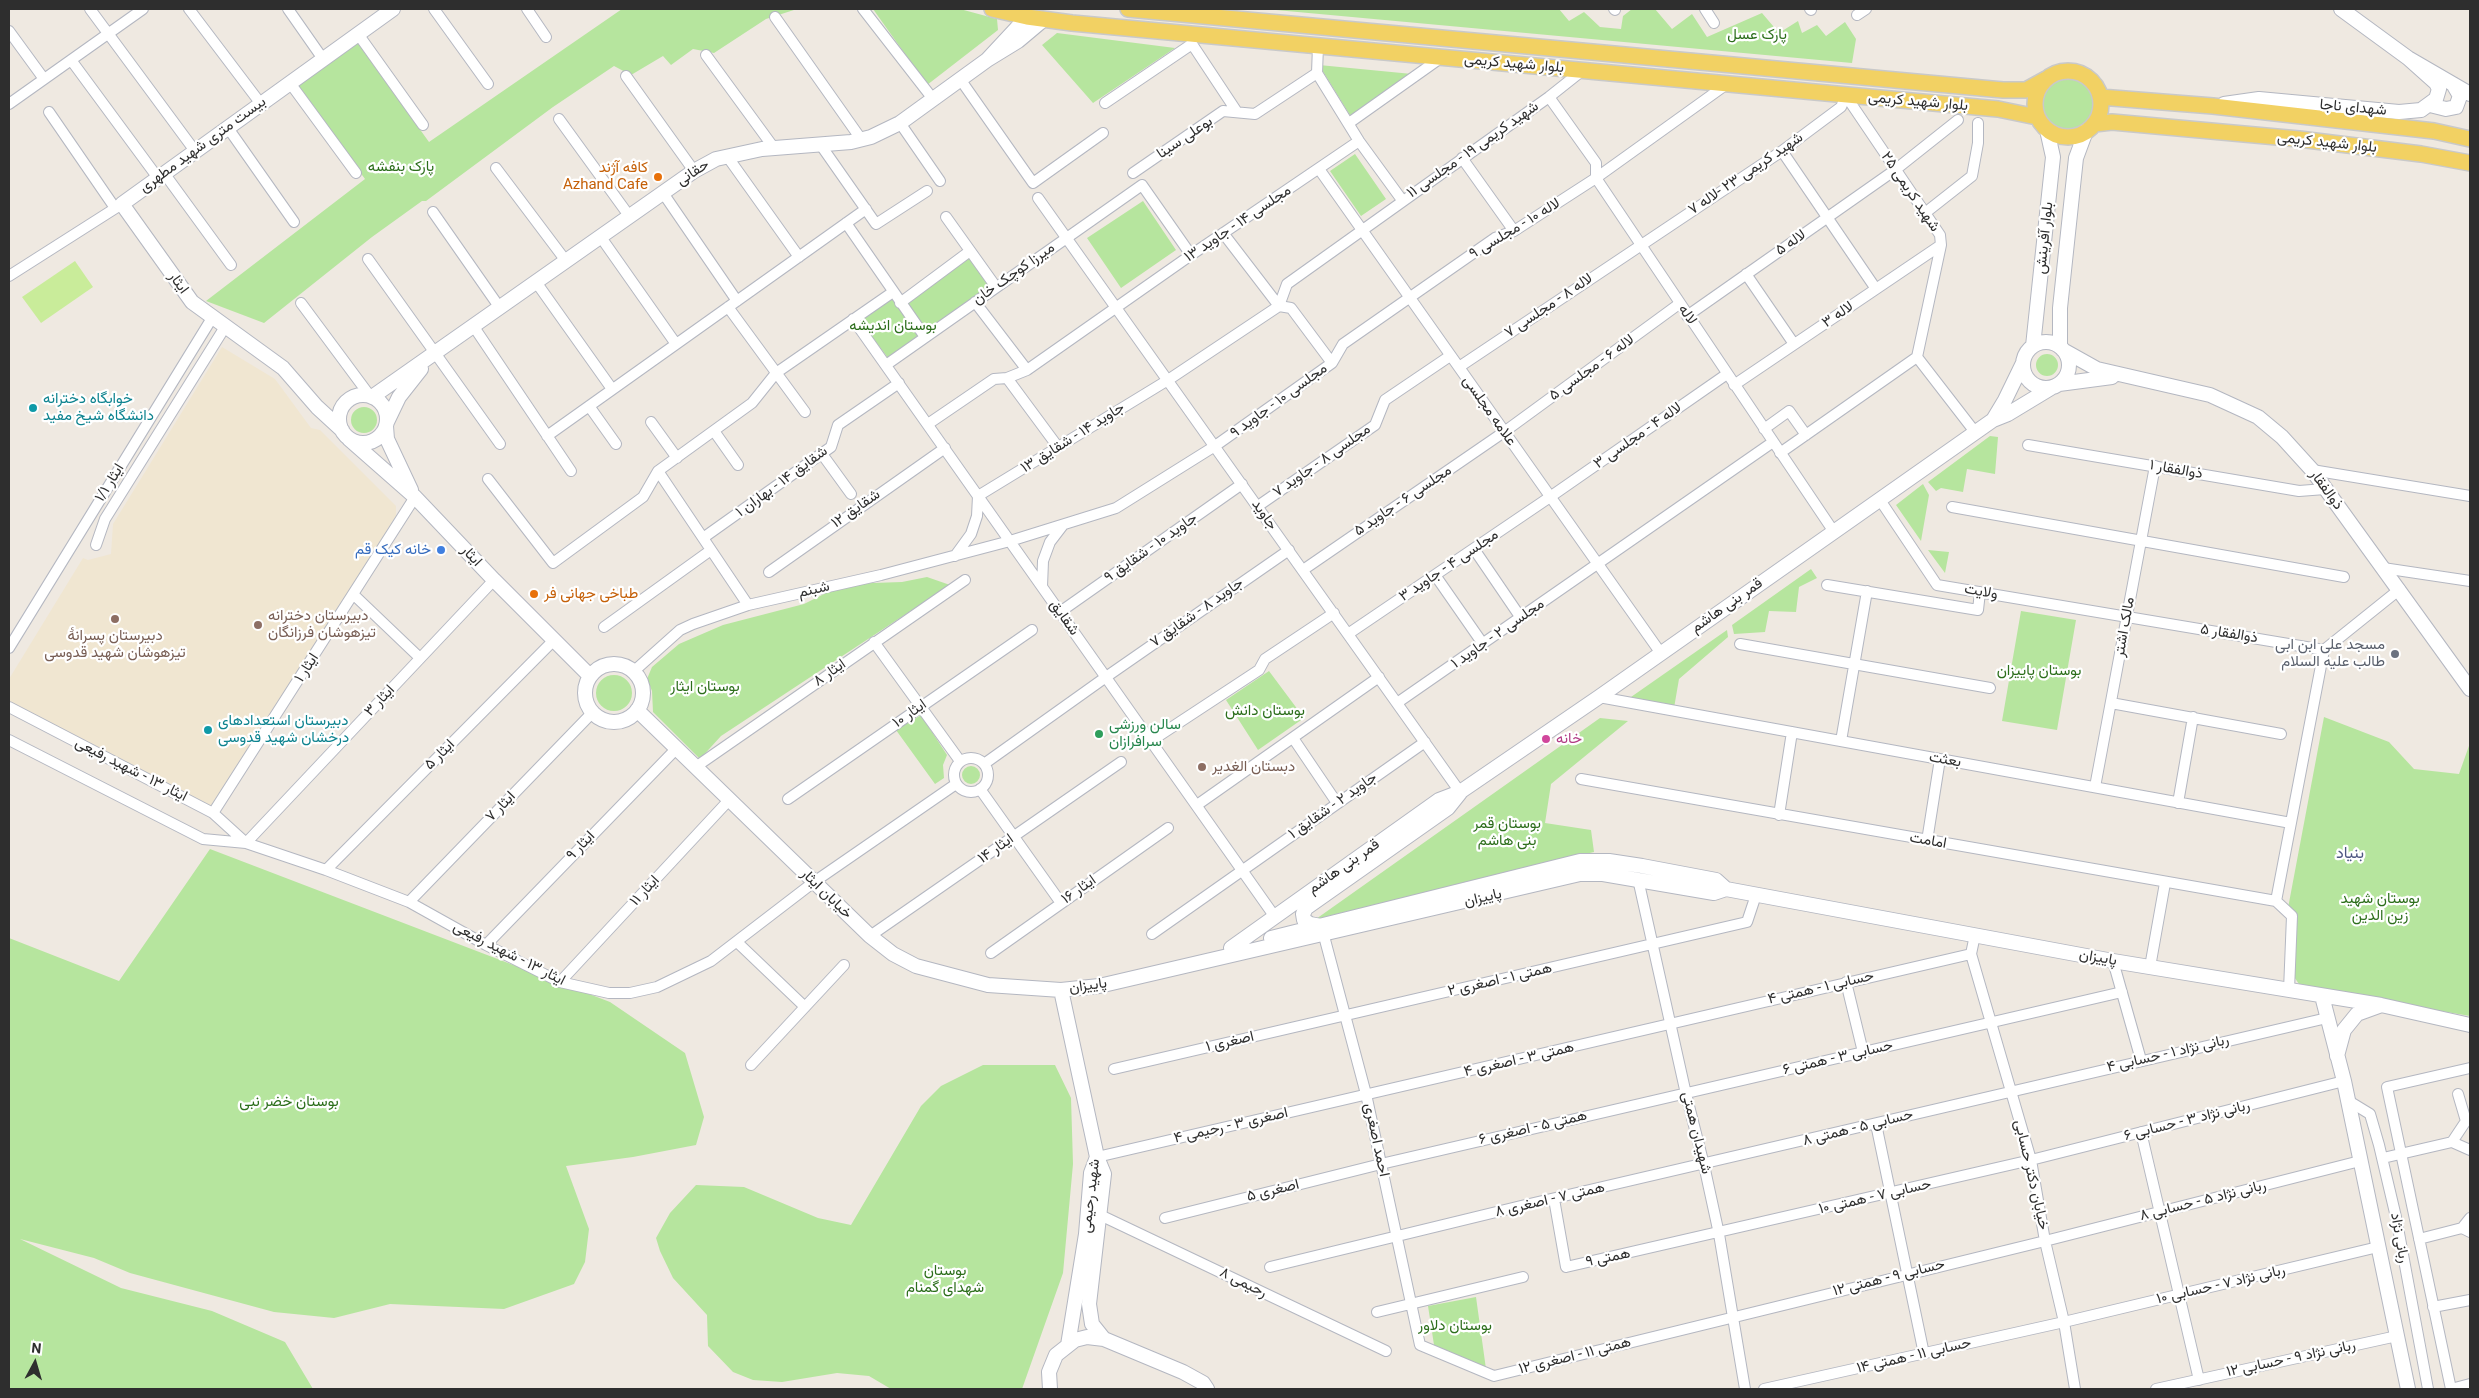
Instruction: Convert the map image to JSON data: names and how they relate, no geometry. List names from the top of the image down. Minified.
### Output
{"streets":{"main road":["بلوار شهید کریمی"],"street":["شهدای ناجا","بوعلی سینا","بیست متری شهید مطهری","شهید کریمی ۱۹ - مجلسی ۱۱","حقانی","شهید کریمی ۲۳ -لاله ۷","شهید کریمی ۲۵","مجلسی ۱۴ - جاوید ۱۳","لاله ۱۰ - مجلسی ۹","بلوار آفرینش","لاله ۵","میرزا کوچک خان","ایثار","لاله ۸ - مجلسی ۷","لاله","لاله ۳","لاله ۶ - مجلسی ۵","مجلسی ۱۰ - جاوید ۹","علامه مجلسی","لاله ۴ - مجلسی ۳","جاوید ۱۴ - شقایق ۱۳","مجلسی ۸ - جاوید ۷","ذوالفقار ۱","شقایق ۱۴ - بهاران ۱","ایثار ۱/۱","ذوالفقار","مجلسی ۶ - جاوید ۵","شقایق ۱۲","جاوید","جاوید ۱۰ - شقایق ۹","مجلسی ۴ - جاوید ۳","شبنم","ولایت","قمر بنی هاشم","جاوید ۸ - شقایق ۷","شقایق","مالک اشتر","مجلسی ۲ - جاوید ۱","ذوالفقار ۵","ایثار ۱","ایثار ۸","ایثار ۳","ایثار ۱۰","ایثار ۵","بعثت","ایثار ۱۳ - شهید رفیعی","جاوید ۲ - شقایق ۱","ایثار ۷","امامت","ایثار ۹","ایثار ۱۴","ایثار ۱۶","ایثار ۱۱","خیابان ایثار","پاییزان","همتی ۱ - اصغری ۲","حسابی ۱ - همتی ۴","اصغری ۱","ربانی نژاد ۱ - حسابی ۴","حسابی ۳ - همتی ۶","همتی ۳ - اصغری ۴","ربانی نژاد ۳ - حسابی ۶","اصغری ۳ - رحیمی ۴","همتی ۵ - اصغری ۶","حسابی ۵ - همتی ۸","شهیدان همتی","احمد اصغری","خیابان دکتر حسابی","اصغری ۵","شهید رحیمی","حسابی ۷ - همتی ۱۰","همتی ۷ - اصغری ۸","ربانی نژاد ۵ - حسابی ۸","ربانی نژاد","همتی ۹","حسابی ۹ - همتی ۱۲","رحیمی ۸","ربانی نژاد ۷ - حسابی ۱۰","همتی ۱۱ - اصغری ۱۲","حسابی ۱۱ - همتی ۱۴","ربانی نژاد ۹ - حسابی ۱۲"]},"crossings":[["بلوار شهید کریمی","شهدای ناجا"],["بلوار شهید کریمی","شهید کریمی ۱۹ - مجلسی ۱۱"],["بلوار شهید کریمی","شهید کریمی ۲۳ -لاله ۷"],["بلوار شهید کریمی","شهید کریمی ۲۵"],["بلوار شهید کریمی","لاله ۱۰ - مجلسی ۹"],["بلوار شهید کریمی","بلوار آفرینش"],["بیست متری شهید مطهری","ایثار"],["شهید کریمی ۱۹ - مجلسی ۱۱","لاله"],["شهید کریمی ۱۹ - مجلسی ۱۱","علامه مجلسی"],["شهید کریمی ۱۹ - مجلسی ۱۱","جاوید ۱۴ - شقایق ۱۳"],["شهید کریمی ۲۳ -لاله ۷","شهید کریمی ۲۵"],["شهید کریمی ۲۳ -لاله ۷","لاله ۸ - مجلسی ۷"],["شهید کریمی ۲۳ -لاله ۷","لاله"],["شهید کریمی ۲۵","لاله ۵"],["شهید کریمی ۲۵","لاله ۳"],["مجلسی ۱۴ - جاوید ۱۳","میرزا کوچک خان"],["مجلسی ۱۴ - جاوید ۱۳","علامه مجلسی"],["مجلسی ۱۴ - جاوید ۱۳","جاوید"],["مجلسی ۱۴ - جاوید ۱۳","شقایق"],["لاله ۱۰ - مجلسی ۹","لاله"],["لاله ۱۰ - مجلسی ۹","مجلسی ۱۰ - جاوید ۹"],["لاله ۱۰ - مجلسی ۹","علامه مجلسی"],["لاله ۵","لاله"],["میرزا کوچک خان","جاوید"],["میرزا کوچک خان","شقایق"],["ایثار","ایثار ۱/۱"],["ایثار","شبنم"],["ایثار","ایثار ۱"],["ایثار","ایثار ۳"],["ایثار","ایثار ۵"],["ایثار","ایثار ۷"],["ایثار","خیابان ایثار"],["لاله ۸ - مجلسی ۷","لاله"],["لاله ۸ - مجلسی ۷","علامه مجلسی"],["لاله","لاله ۳"],["لاله","لاله ۶ - مجلسی ۵"],["لاله","لاله ۴ - مجلسی ۳"],["لاله","قمر بنی هاشم"],["لاله","مجلسی ۲ - جاوید ۱"],["لاله ۶ - مجلسی ۵","علامه مجلسی"],["لاله ۶ - مجلسی ۵","مجلسی ۶ - جاوید ۵"],["مجلسی ۱۰ - جاوید ۹","علامه مجلسی"],["مجلسی ۱۰ - جاوید ۹","جاوید"],["مجلسی ۱۰ - جاوید ۹","شبنم"],["علامه مجلسی","لاله ۴ - مجلسی ۳"],["علامه مجلسی","مجلسی ۸ - جاوید ۷"],["علامه مجلسی","مجلسی ۶ - جاوید ۵"],["علامه مجلسی","مجلسی ۴ - جاوید ۳"],["علامه مجلسی","قمر بنی هاشم"],["علامه مجلسی","مجلسی ۲ - جاوید ۱"],["لاله ۴ - مجلسی ۳","مجلسی ۴ - جاوید ۳"],["جاوید ۱۴ - شقایق ۱۳","جاوید"],["جاوید ۱۴ - شقایق ۱۳","شقایق"],["مجلسی ۸ - جاوید ۷","جاوید"],["ذوالفقار ۱","ذوالفقار"],["ذوالفقار ۱","مالک اشتر"],["شقایق ۱۴ - بهاران ۱","شقایق"],["مجلسی ۶ - جاوید ۵","جاوید"],["شقایق ۱۲","شقایق"],["جاوید","جاوید ۱۰ - شقایق ۹"],["جاوید","مجلسی ۴ - جاوید ۳"],["جاوید","قمر بنی هاشم"],["جاوید","جاوید ۸ - شقایق ۷"],["جاوید","مجلسی ۲ - جاوید ۱"],["جاوید","جاوید ۲ - شقایق ۱"],["جاوید ۱۰ - شقایق ۹","شقایق"],["شبنم","شقایق"],["شبنم","ایثار ۷"],["شبنم","خیابان ایثار"],["ولایت","قمر بنی هاشم"],["ولایت","مالک اشتر"],["ولایت","ذوالفقار ۵"],["قمر بنی هاشم","شقایق"],["قمر بنی هاشم","بعثت"],["قمر بنی هاشم","پاییزان"],["قمر بنی هاشم","احمد اصغری"],["جاوید ۸ - شقایق ۷","شقایق"],["جاوید ۸ - شقایق ۷","ایثار ۱۳ - شهید رفیعی"],["شقایق","جاوید ۲ - شقایق ۱"],["مالک اشتر","ذوالفقار ۵"],["مالک اشتر","بعثت"],["ایثار ۱","ایثار ۱۳ - شهید رفیعی"],["ایثار ۸","خیابان ایثار"],["ایثار ۳","ایثار ۱۳ - شهید رفیعی"],["ایثار ۵","ایثار ۱۳ - شهید رفیعی"],["ایثار ۱۳ - شهید رفیعی","ایثار ۷"],["ایثار ۱۳ - شهید رفیعی","ایثار ۹"],["ایثار ۱۳ - شهید رفیعی","ایثار ۱۱"],["ایثار ۱۳ - شهید رفیعی","خیابان ایثار"],["ایثار ۷","خیابان ایثار"],["ایثار ۹","خیابان ایثار"],["ایثار ۱۴","خیابان ایثار"],["ایثار ۱۱","خیابان ایثار"],["خیابان ایثار","پاییزان"],["خیابان ایثار","شهید رحیمی"],["پاییزان","همتی ۱ - اصغری ۲"],["پاییزان","شهیدان همتی"],["پاییزان","احمد اصغری"],["پاییزان","خیابان دکتر حسابی"],["پاییزان","شهید رحیمی"],["پاییزان","ربانی نژاد"],["همتی ۱ - اصغری ۲","اصغری ۱"],["همتی ۱ - اصغری ۲","شهیدان همتی"],["همتی ۱ - اصغری ۲","احمد اصغری"],["حسابی ۱ - همتی ۴","همتی ۳ - اصغری ۴"],["حسابی ۱ - همتی ۴","شهیدان همتی"],["حسابی ۱ - همتی ۴","خیابان دکتر حسابی"],["اصغری ۱","احمد اصغری"],["ربانی نژاد ۱ - حسابی ۴","حسابی ۵ - همتی ۸"],["ربانی نژاد ۱ - حسابی ۴","خیابان دکتر حسابی"],["ربانی نژاد ۱ - حسابی ۴","ربانی نژاد"],["حسابی ۳ - همتی ۶","همتی ۵ - اصغری ۶"],["حسابی ۳ - همتی ۶","شهیدان همتی"],["حسابی ۳ - همتی ۶","خیابان دکتر حسابی"],["همتی ۳ - اصغری ۴","اصغری ۳ - رحیمی ۴"],["همتی ۳ - اصغری ۴","شهیدان همتی"],["همتی ۳ - اصغری ۴","احمد اصغری"],["ربانی نژاد ۳ - حسابی ۶","خیابان دکتر حسابی"],["ربانی نژاد ۳ - حسابی ۶","حسابی ۷ - همتی ۱۰"],["ربانی نژاد ۳ - حسابی ۶","ربانی نژاد"],["اصغری ۳ - رحیمی ۴","احمد اصغری"],["اصغری ۳ - رحیمی ۴","شهید رحیمی"],["همتی ۵ - اصغری ۶","شهیدان همتی"],["همتی ۵ - اصغری ۶","احمد اصغری"],["همتی ۵ - اصغری ۶","اصغری ۵"],["حسابی ۵ - همتی ۸","شهیدان همتی"],["حسابی ۵ - همتی ۸","خیابان دکتر حسابی"],["حسابی ۵ - همتی ۸","همتی ۷ - اصغری ۸"],["شهیدان همتی","حسابی ۷ - همتی ۱۰"],["شهیدان همتی","همتی ۷ - اصغری ۸"],["شهیدان همتی","همتی ۹"],["شهیدان همتی","حسابی ۹ - همتی ۱۲"],["شهیدان همتی","همتی ۱۱ - اصغری ۱۲"],["احمد اصغری","اصغری ۵"],["احمد اصغری","همتی ۷ - اصغری ۸"],["احمد اصغری","همتی ۱۱ - اصغری ۱۲"],["خیابان دکتر حسابی","حسابی ۷ - همتی ۱۰"],["خیابان دکتر حسابی","ربانی نژاد ۵ - حسابی ۸"],["خیابان دکتر حسابی","حسابی ۹ - همتی ۱۲"],["خیابان دکتر حسابی","ربانی نژاد ۷ - حسابی ۱۰"],["خیابان دکتر حسابی","حسابی ۱۱ - همتی ۱۴"],["حسابی ۷ - همتی ۱۰","همتی ۹"],["همتی ۷ - اصغری ۸","همتی ۹"],["ربانی نژاد ۵ - حسابی ۸","ربانی نژاد"],["ربانی نژاد ۵ - حسابی ۸","حسابی ۹ - همتی ۱۲"],["ربانی نژاد","ربانی نژاد ۷ - حسابی ۱۰"],["ربانی نژاد","ربانی نژاد ۹ - حسابی ۱۲"],["حسابی ۹ - همتی ۱۲","همتی ۱۱ - اصغری ۱۲"],["ربانی نژاد ۷ - حسابی ۱۰","حسابی ۱۱ - همتی ۱۴"]],"districts":["بنیاد"],"parks":["پارک عسل","پارک بنفشه","بوستان اندیشه","بوستان پاییزان","بوستان ایثار","بوستان دانش","بوستان قمر بنی هاشم","بوستان شهید زین الدین","بوستان خضر نبی","بوستان شهدای گمنام","بوستان دلاور"],"places":["کافه آژند Azhand Cafe","خوابگاه دخترانه دانشگاه شیخ مفید","خانه کیک قم","طباخی جهانی فر","دبیرستان پسرانهٔ تیزهوشان شهید قدوسی","دبیرستان دخترانه تیزهوشان فرزانگان","مسجد علی ابن ابی طالب علیه السلام","دبیرستان استعدادهای درخشان شهید قدوسی","سالن ورزشی سرافرازان","خانه","دبستان الغدیر"],"north":"top"}
